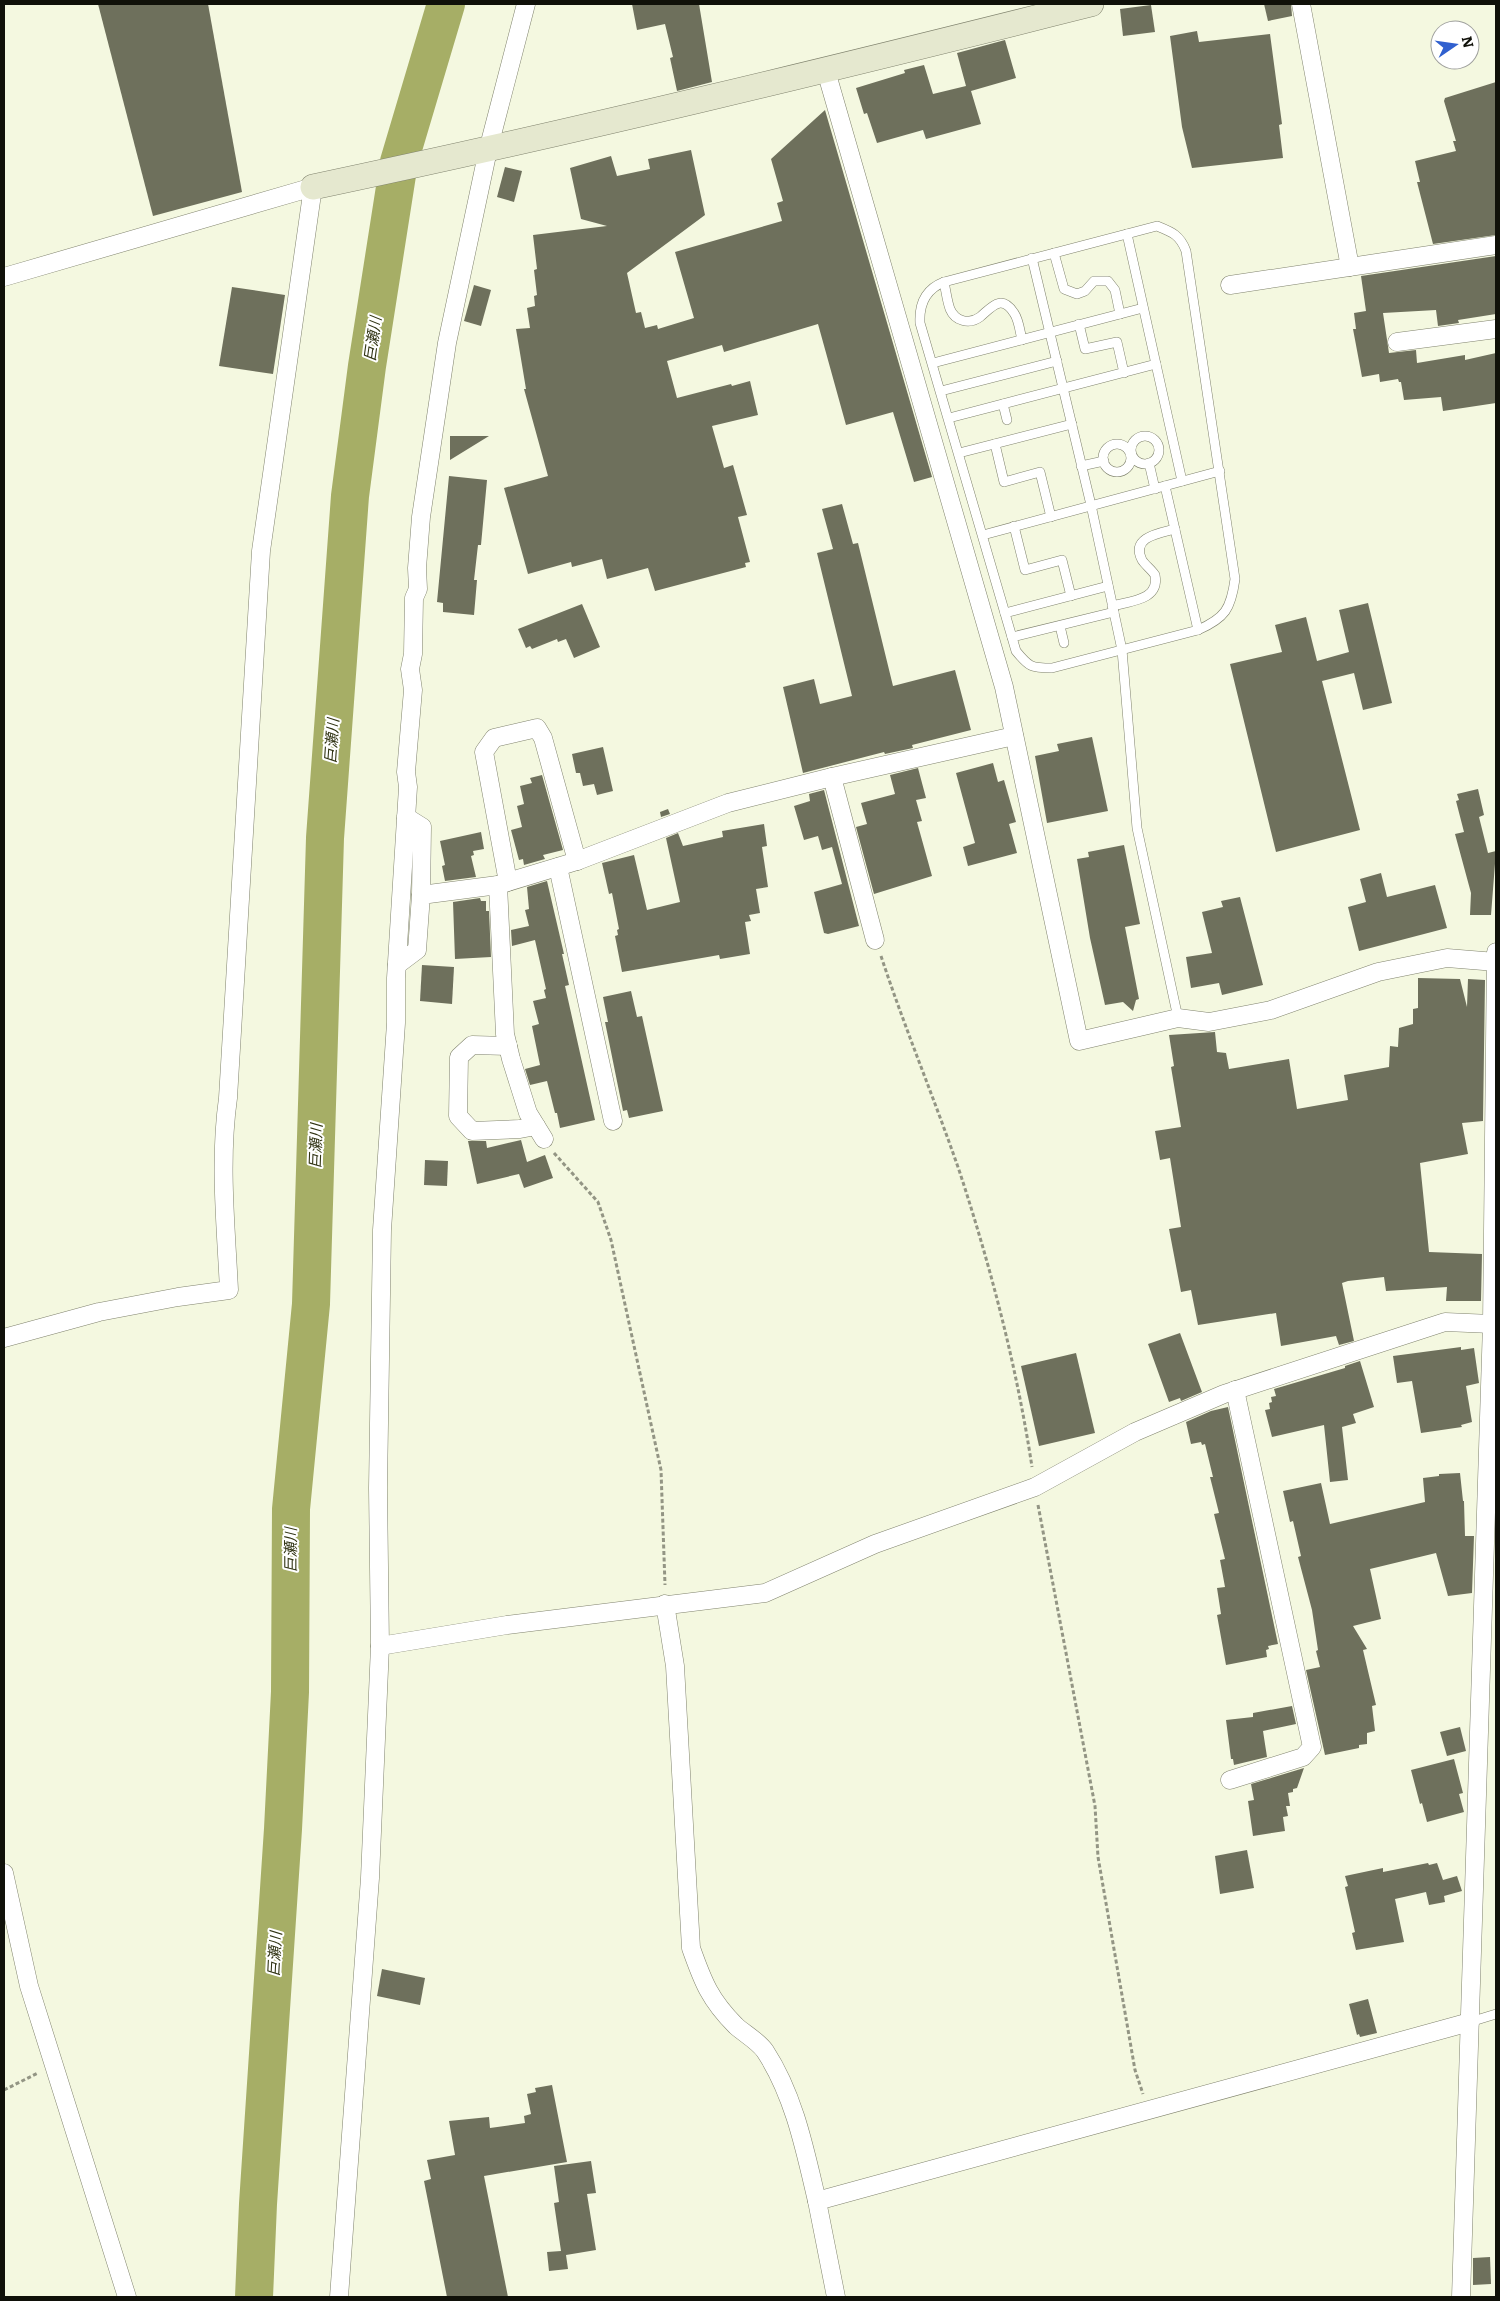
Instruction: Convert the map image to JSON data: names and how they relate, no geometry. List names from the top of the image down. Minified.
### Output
{"water":["巨瀬川"],"north":"right"}
